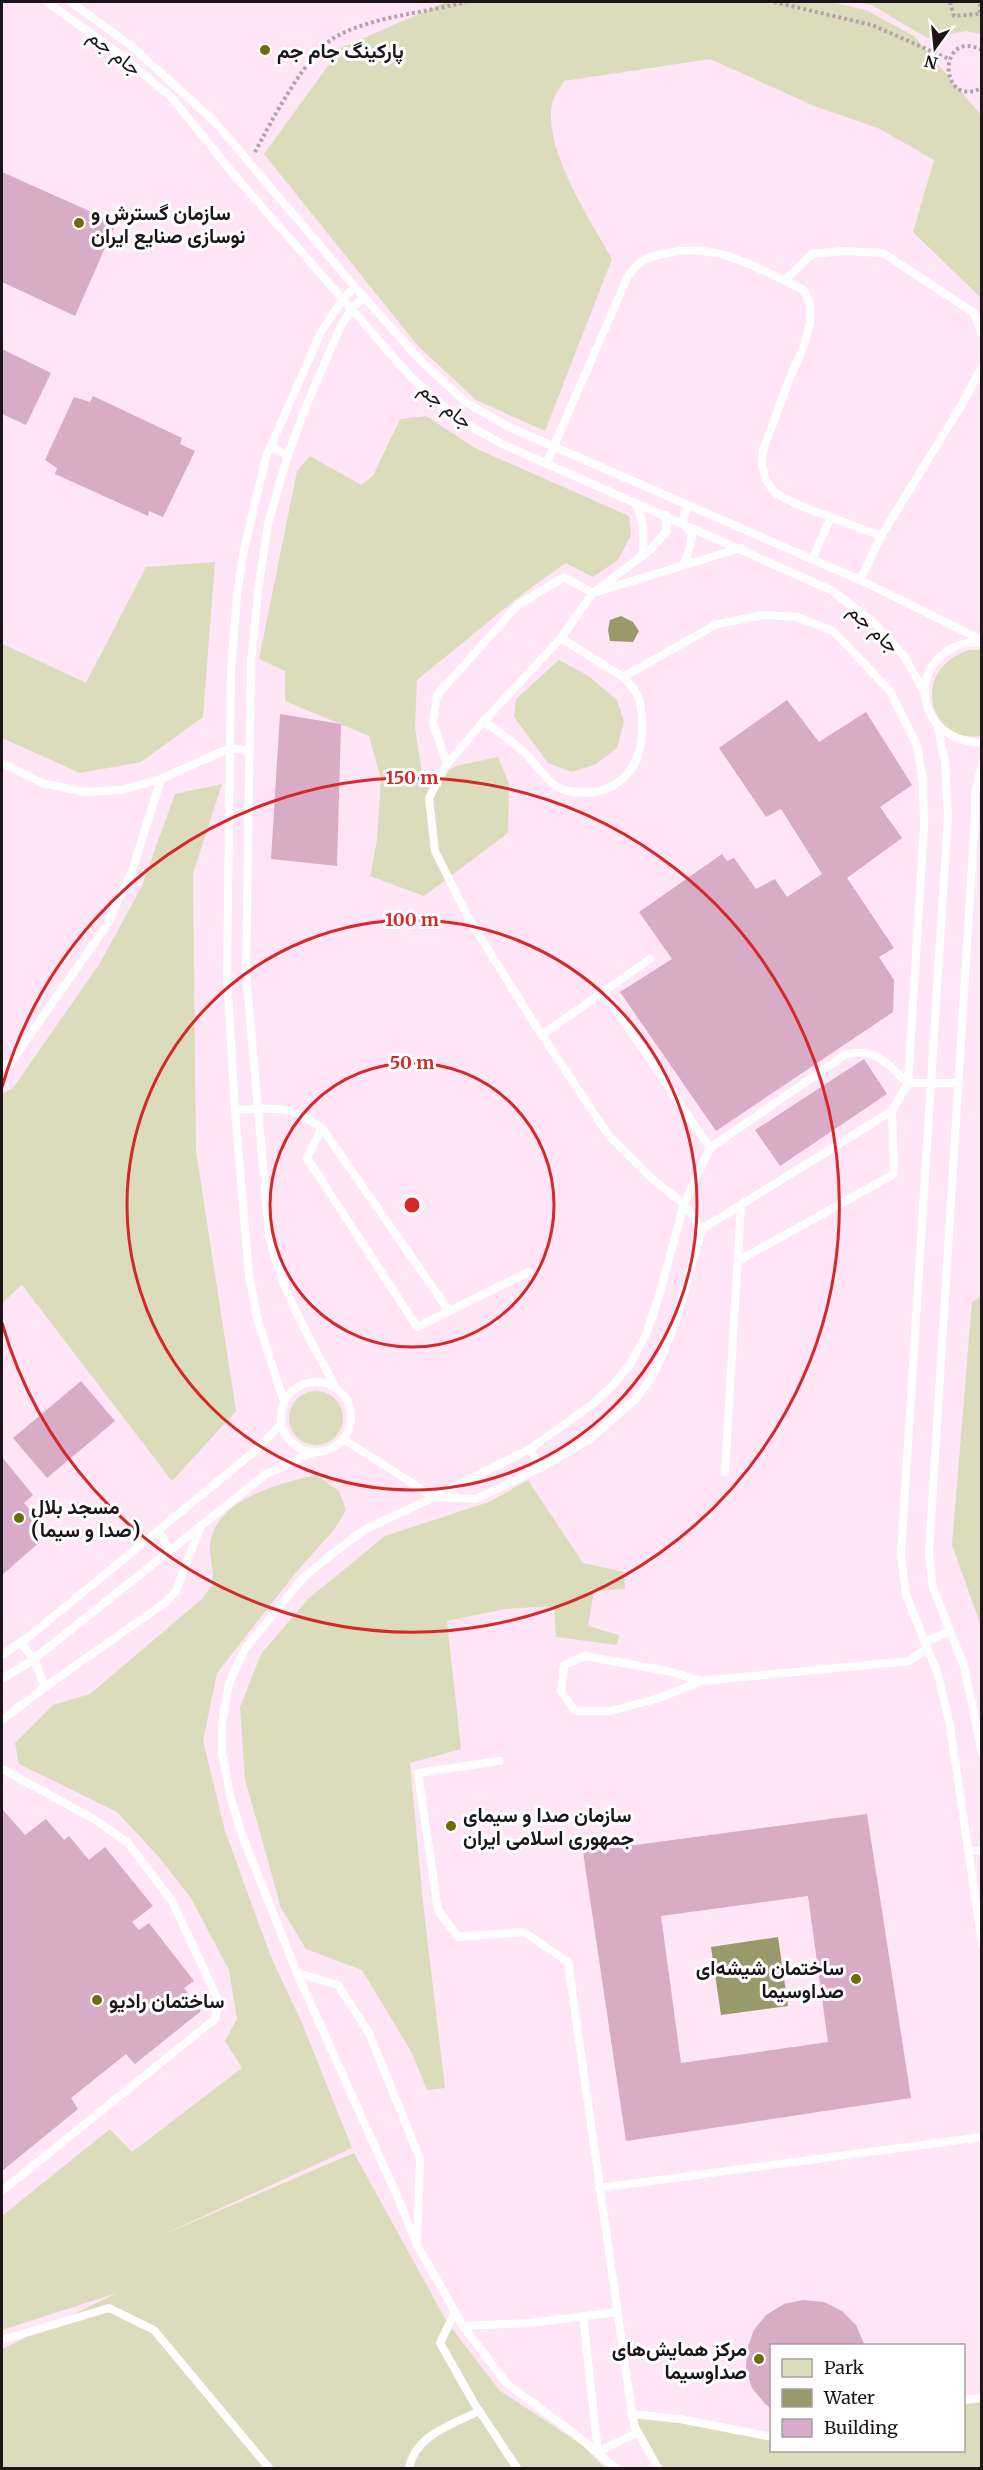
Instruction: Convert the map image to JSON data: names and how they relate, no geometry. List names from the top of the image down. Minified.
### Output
{"streets":{"lane":["جام جم"]},"places":["پارکینگ جام جم","سازمان گسترش و نوسازی صنایع ایران","مسجد بلال (صدا و سیما)","سازمان صدا و سیمای جمهوری اسلامی ایران","ساختمان شیشه‌ای صداوسیما","ساختمان رادیو","مرکز همایش‌های صداوسیما"],"legend":["Park","Water","Building"],"north":"bottom","rings":["150 m","100 m","50 m"]}
